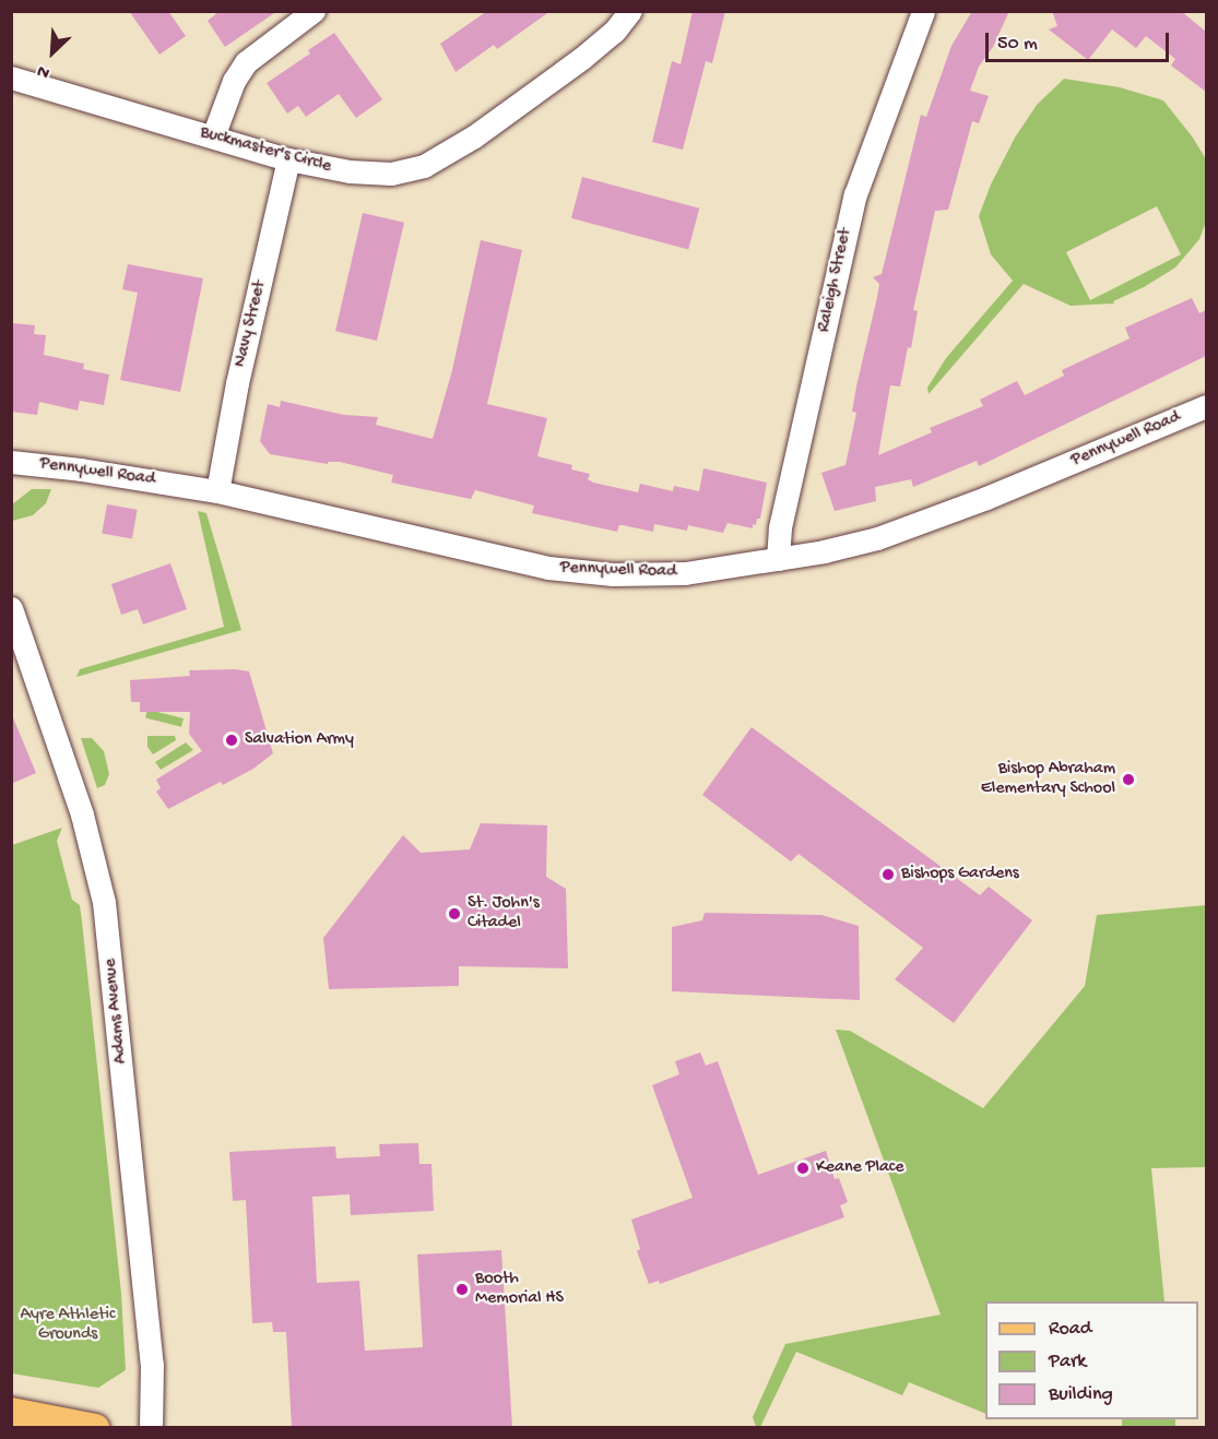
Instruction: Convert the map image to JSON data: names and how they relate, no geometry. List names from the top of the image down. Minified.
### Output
{"streets":{"street":["Buckmaster's Circle","Raleigh Street","Navy Street","Pennywell Road","Adams Avenue"]},"crossings":[["Buckmaster's Circle","Navy Street"],["Raleigh Street","Pennywell Road"],["Navy Street","Pennywell Road"]],"parks":["Ayre Athletic Grounds"],"places":["Salvation Army","Bishop Abraham Elementary School","Bishops Gardens","St. John's Citadel","Keane Place","Booth Memorial HS"],"legend":["Road","Park","Building"],"scale_bar":"50 m","north":"bottom left"}
